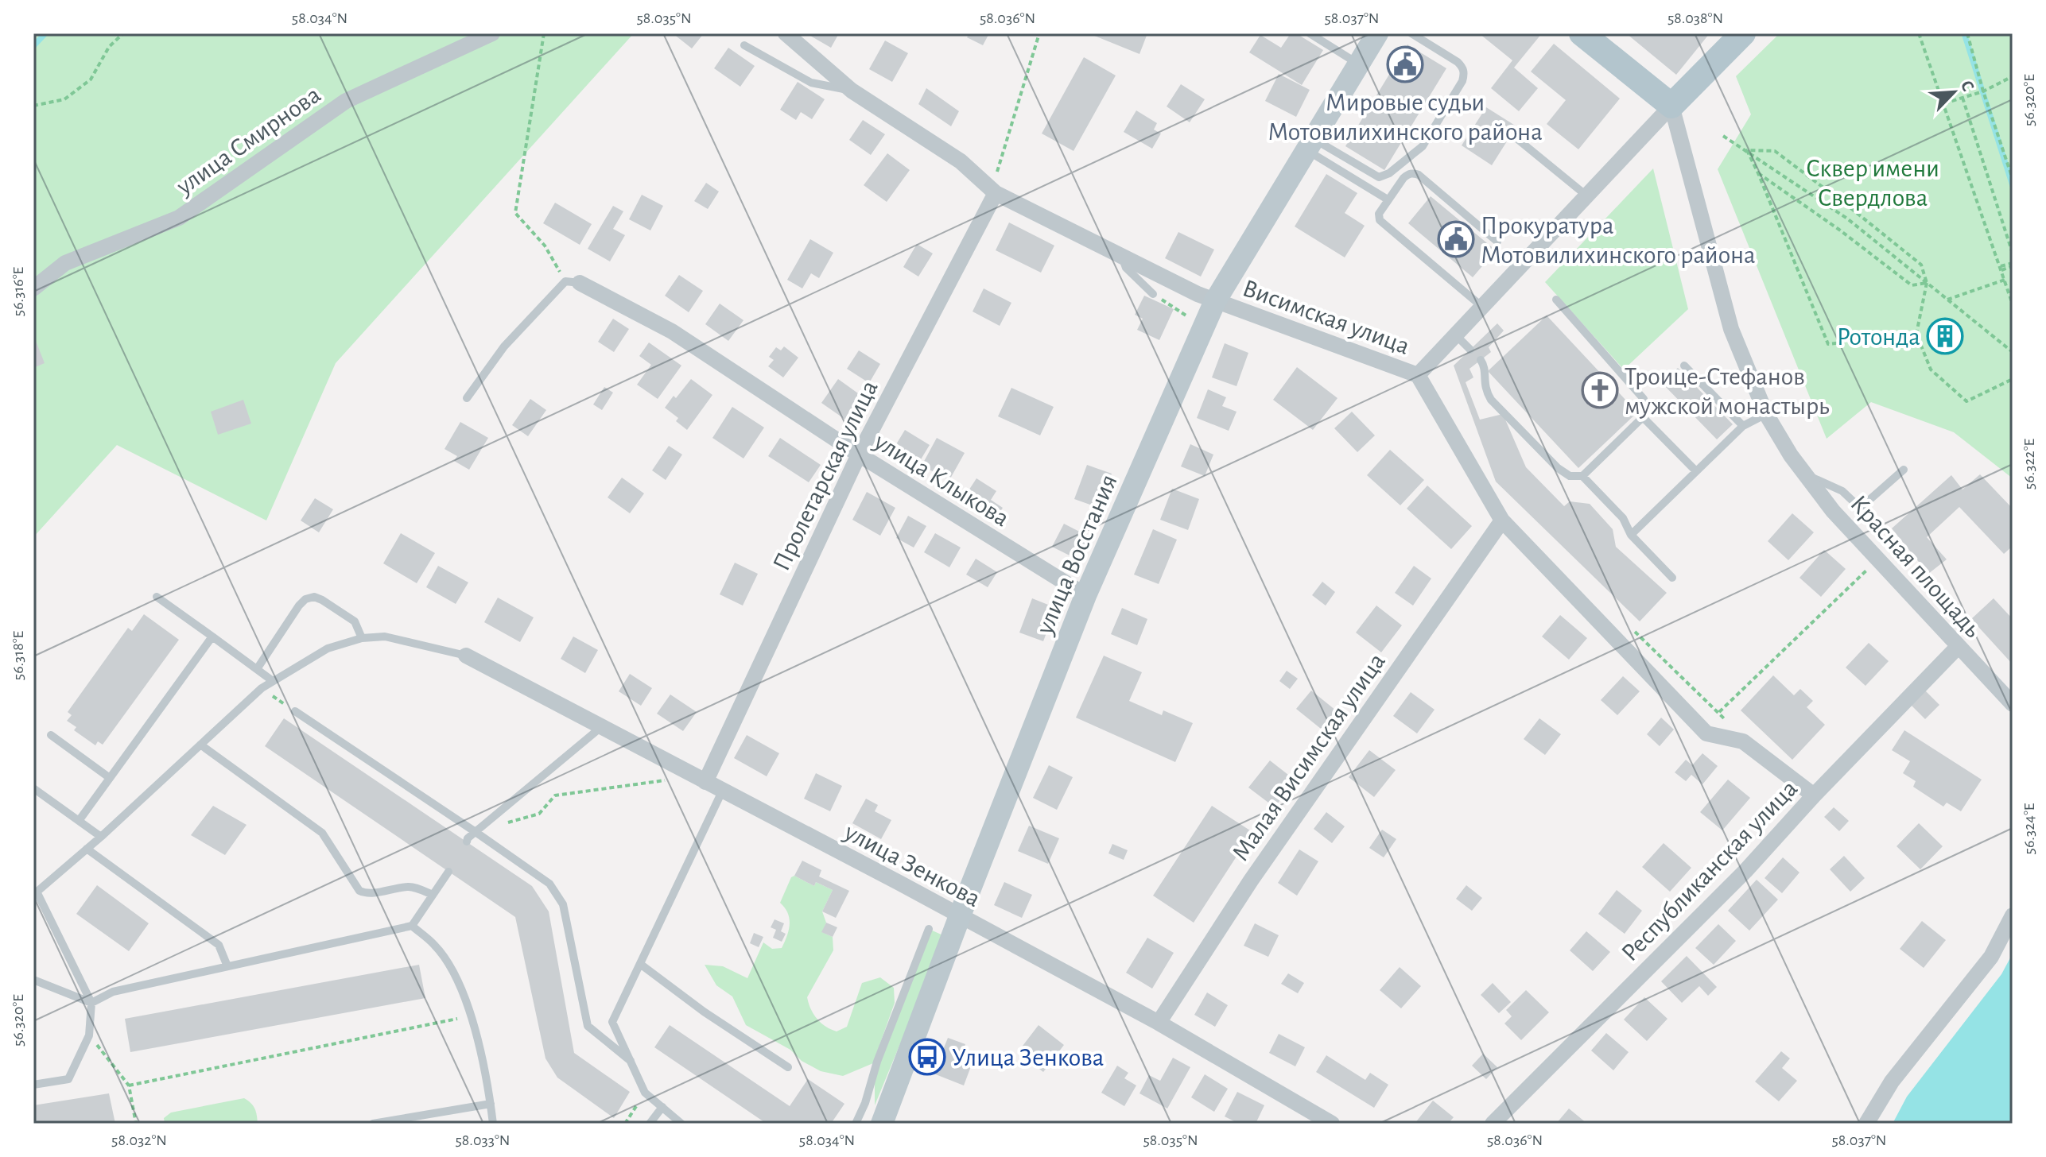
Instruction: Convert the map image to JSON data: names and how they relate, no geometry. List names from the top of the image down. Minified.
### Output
{"streets":{"street":["улица Смирнова","Висимская улица","Пролетарская улица","улица Клыкова","улица Восстания","Красная площадь","Малая Висимская улица","улица Зенкова","Республиканская улица"]},"crossings":[["Висимская улица","Пролетарская улица"],["Висимская улица","улица Восстания"],["Висимская улица","Малая Висимская улица"],["Висимская улица","Республиканская улица"],["Пролетарская улица","улица Клыкова"],["Пролетарская улица","улица Зенкова"],["улица Клыкова","улица Восстания"],["улица Восстания","улица Зенкова"],["Красная площадь","Республиканская улица"],["Малая Висимская улица","улица Зенкова"]],"parks":["Сквер имени Свердлова"],"places":{"public building":["Мировые судьи Мотовилихинского района","Прокуратура Мотовилихинского района"],"building":["Ротонда"],"church":["Троице-Стефанов мужской монастырь"],"bus stop":["Улица Зенкова"]},"north":"top right","coordinates":["58.034°N","58.035°N","58.036°N","58.037°N","58.038°N","56.320°E","56.316°E","56.322°E","56.318°E","56.324°E","58.032°N","58.033°N"]}
